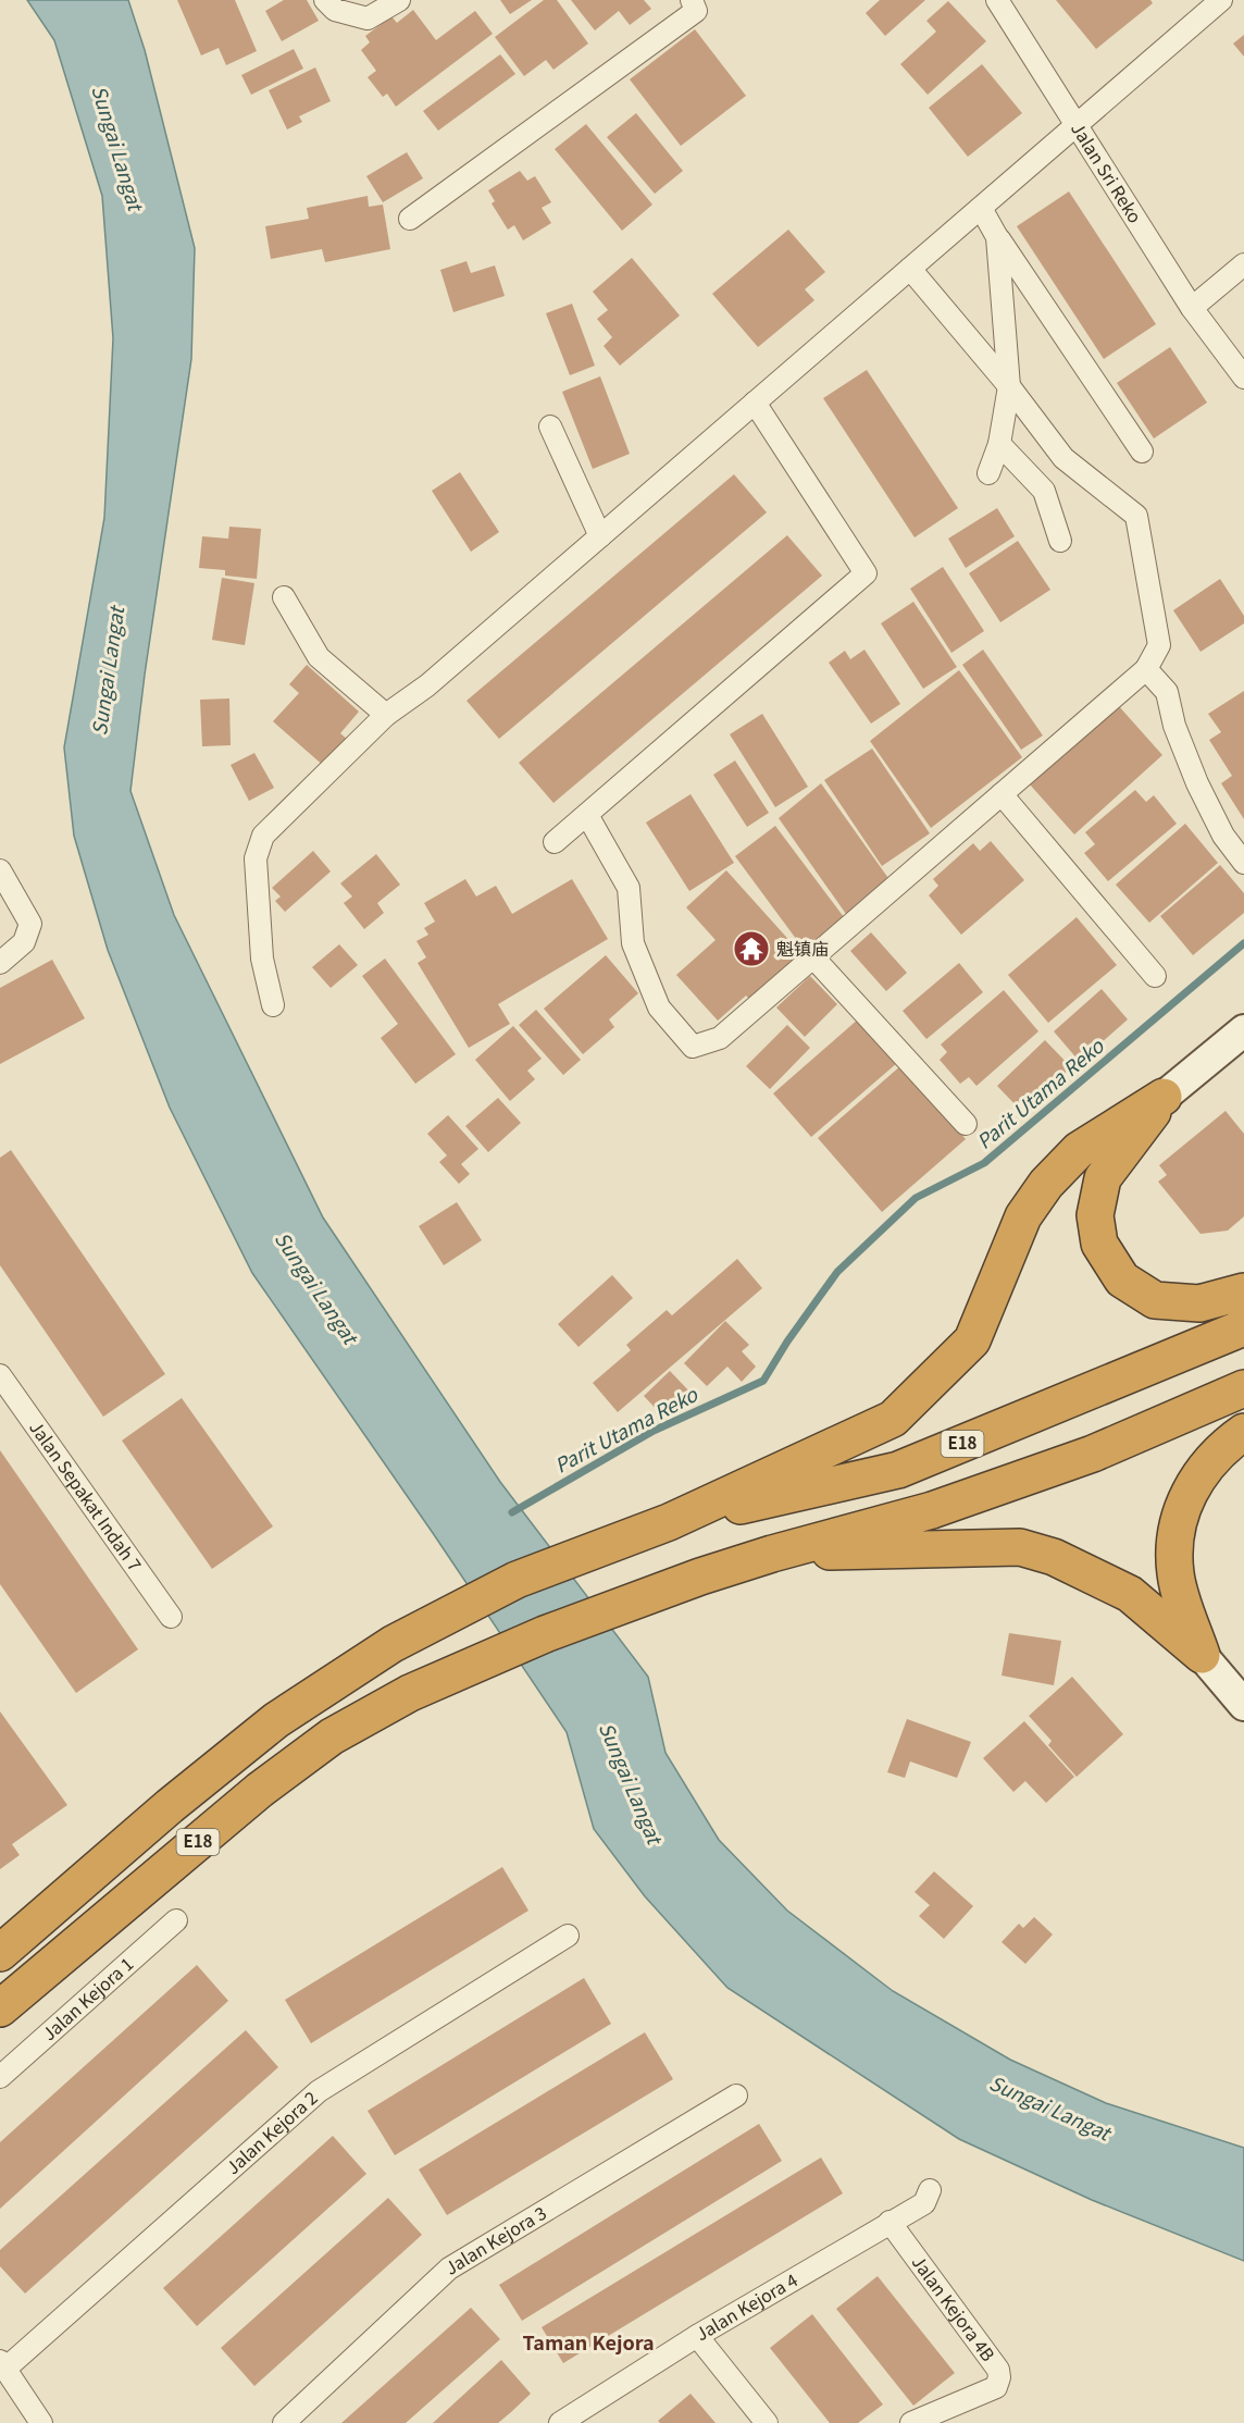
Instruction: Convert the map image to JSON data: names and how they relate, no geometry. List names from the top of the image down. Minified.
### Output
{"streets":{"highway":["E18"],"street":["Jalan Sri Reko","Jalan Sepakat Indah 7","Jalan Kejora 1","Jalan Kejora 2","Jalan Kejora 3","Jalan Kejora 4","Jalan Kejora 4B"]},"crossings":[["Jalan Kejora 4","Jalan Kejora 4B"]],"districts":["Taman Kejora"],"water":["Sungai Langat","Parit Utama Reko"],"places":{"temple":["魁镇庙"]}}
